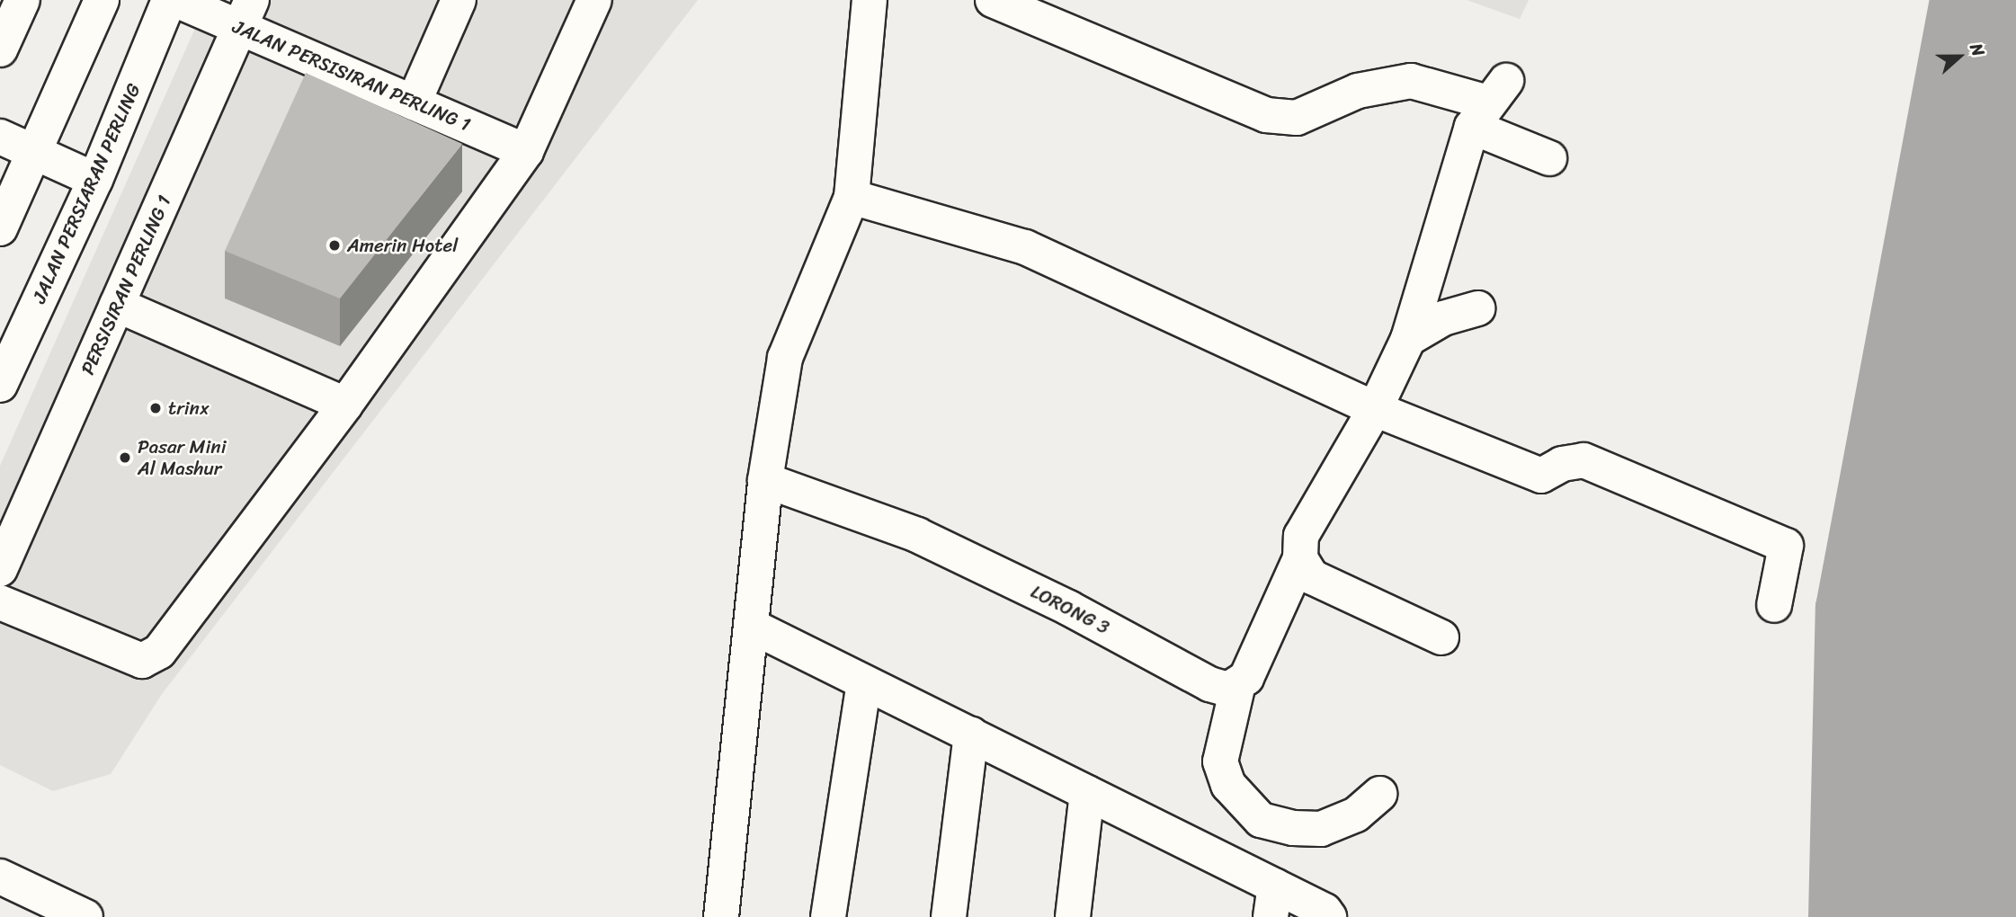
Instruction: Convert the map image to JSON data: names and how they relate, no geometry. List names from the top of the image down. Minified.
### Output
{"streets":{"street":["JALAN PERSISIRAN PERLING 1","JALAN PERSIARAN PERLING","PERSISIRAN PERLING 1","LORONG 3"]},"crossings":[["JALAN PERSISIRAN PERLING 1","PERSISIRAN PERLING 1"]],"places":["Amerin Hotel","trinx","Pasar Mini Al Mashur"],"north":"right"}
